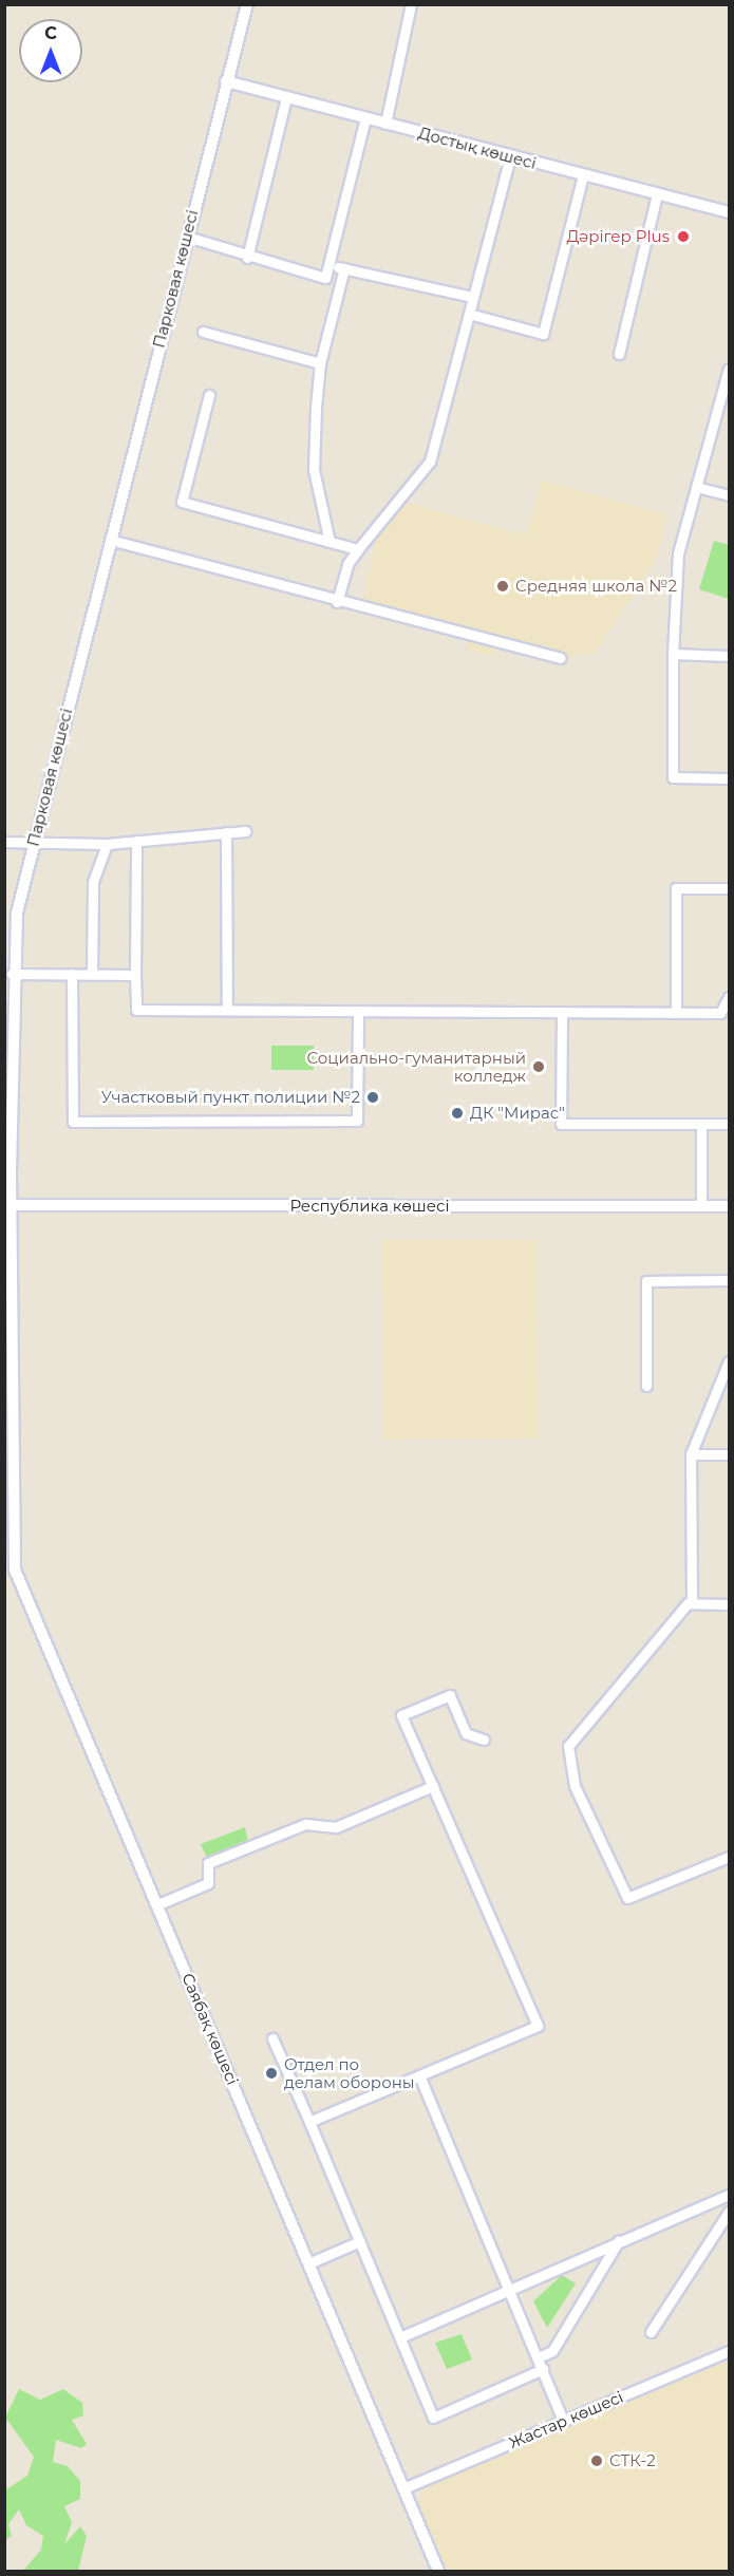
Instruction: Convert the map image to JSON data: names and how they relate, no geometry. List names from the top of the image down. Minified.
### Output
{"streets":{"street":["Достық көшесі","Парковая көшесі","Республика көшесі","Саябақ көшесі","Жастар көшесі"]},"crossings":[["Достық көшесі","Парковая көшесі"],["Парковая көшесі","Республика көшесі"],["Парковая көшесі","Саябақ көшесі"],["Саябақ көшесі","Жастар көшесі"]],"places":["Дәрігер Plus","Средняя школа №2","Социально-гуманитарный колледж","Участковый пункт полиции №2","ДК \"Мирас\"","Отдел по делам обороны","СТК-2"],"north":"top"}
